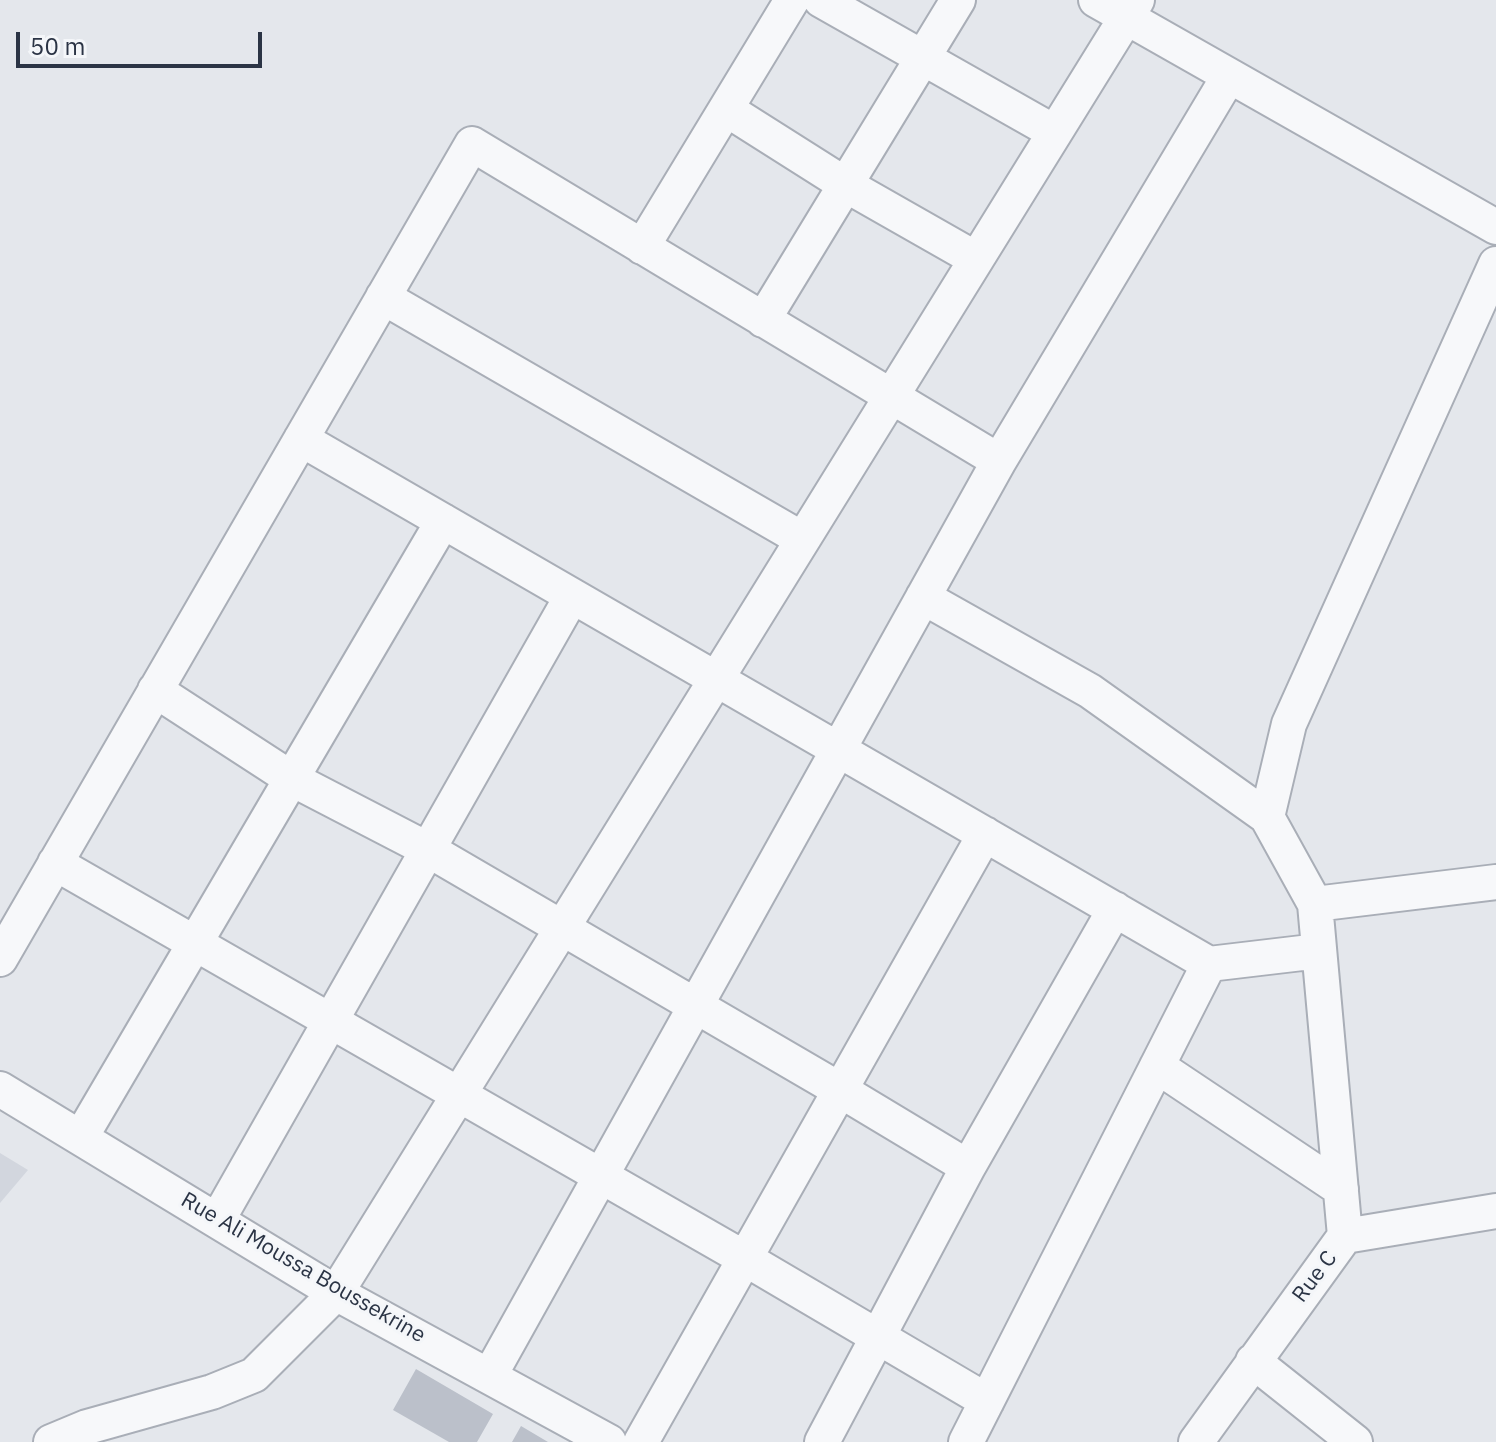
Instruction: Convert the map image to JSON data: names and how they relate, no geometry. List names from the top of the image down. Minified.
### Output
{"streets":{"street":["Rue Ali Moussa Boussekrine","Rue C"]},"scale_bar":"50 m"}
